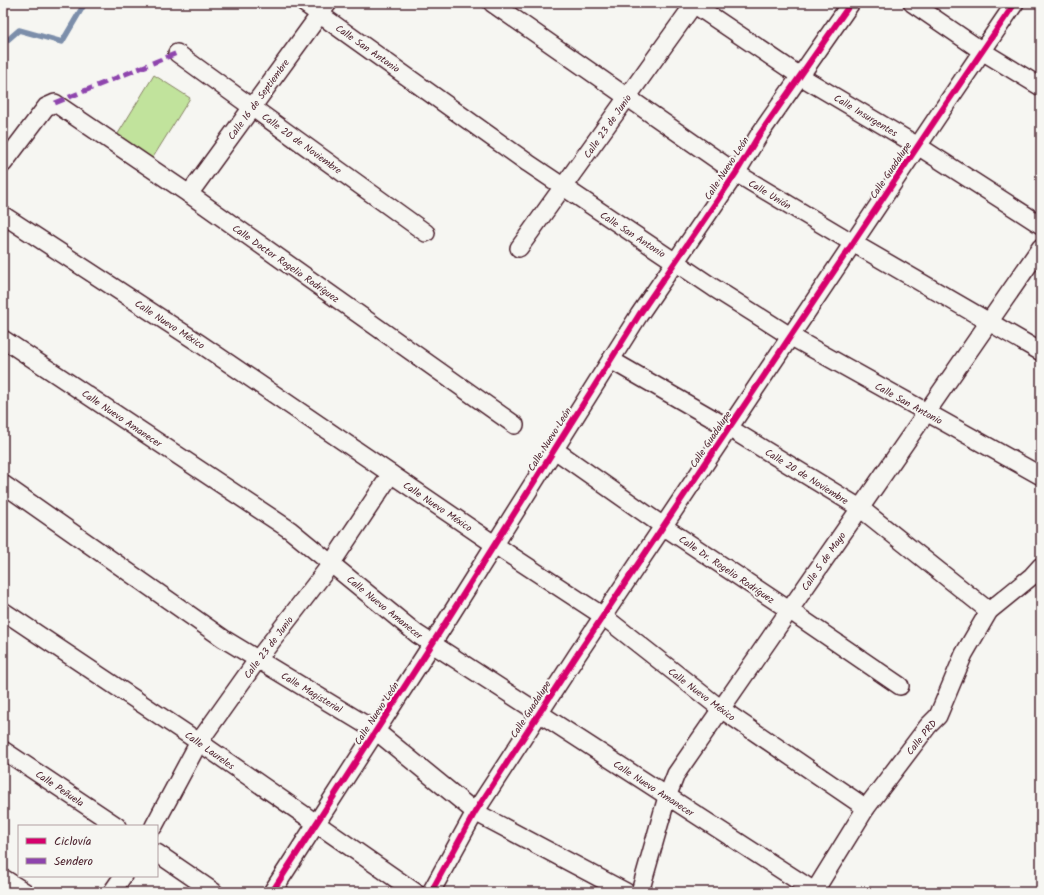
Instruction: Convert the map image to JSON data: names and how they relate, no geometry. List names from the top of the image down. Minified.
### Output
{"streets":{"street":["Calle San Antonio","Calle 16 de Septiembre","Calle Insurgentes","Calle 23 de Junio","Calle 20 de Noviembre","Calle Nuevo León","Calle Guadalupe","Calle Unión","Calle Doctor Rogelio Rodríguez","Calle Nuevo México","Calle Nuevo Amanecer","Calle 5 de Mayo","Calle Dr. Rogelio Rodríguez","Calle Magisterial","Calle PRD","Calle Laureles","Calle Peñuela"]},"crossings":[["Calle San Antonio","Calle 16 de Septiembre"],["Calle San Antonio","Calle 23 de Junio"],["Calle San Antonio","Calle Nuevo León"],["Calle San Antonio","Calle Guadalupe"],["Calle San Antonio","Calle 5 de Mayo"],["Calle 16 de Septiembre","Calle 20 de Noviembre"],["Calle 16 de Septiembre","Calle Doctor Rogelio Rodríguez"],["Calle Insurgentes","Calle 23 de Junio"],["Calle Insurgentes","Calle Nuevo León"],["Calle Insurgentes","Calle Guadalupe"],["Calle 23 de Junio","Calle Unión"],["Calle 23 de Junio","Calle Nuevo México"],["Calle 23 de Junio","Calle Nuevo Amanecer"],["Calle 23 de Junio","Calle Magisterial"],["Calle 23 de Junio","Calle Laureles"],["Calle 20 de Noviembre","Calle Nuevo León"],["Calle 20 de Noviembre","Calle Guadalupe"],["Calle 20 de Noviembre","Calle 5 de Mayo"],["Calle 20 de Noviembre","Calle PRD"],["Calle Nuevo León","Calle Unión"],["Calle Nuevo León","Calle Nuevo México"],["Calle Nuevo León","Calle Nuevo Amanecer"],["Calle Nuevo León","Calle Dr. Rogelio Rodríguez"],["Calle Nuevo León","Calle Magisterial"],["Calle Nuevo León","Calle Laureles"],["Calle Guadalupe","Calle Unión"],["Calle Guadalupe","Calle Nuevo México"],["Calle Guadalupe","Calle Nuevo Amanecer"],["Calle Guadalupe","Calle Dr. Rogelio Rodríguez"],["Calle Guadalupe","Calle Magisterial"],["Calle Unión","Calle 5 de Mayo"],["Calle Nuevo México","Calle 5 de Mayo"],["Calle Nuevo México","Calle PRD"],["Calle Nuevo Amanecer","Calle 5 de Mayo"],["Calle Nuevo Amanecer","Calle PRD"],["Calle 5 de Mayo","Calle Dr. Rogelio Rodríguez"]],"legend":["Ciclovía","Sendero"]}
